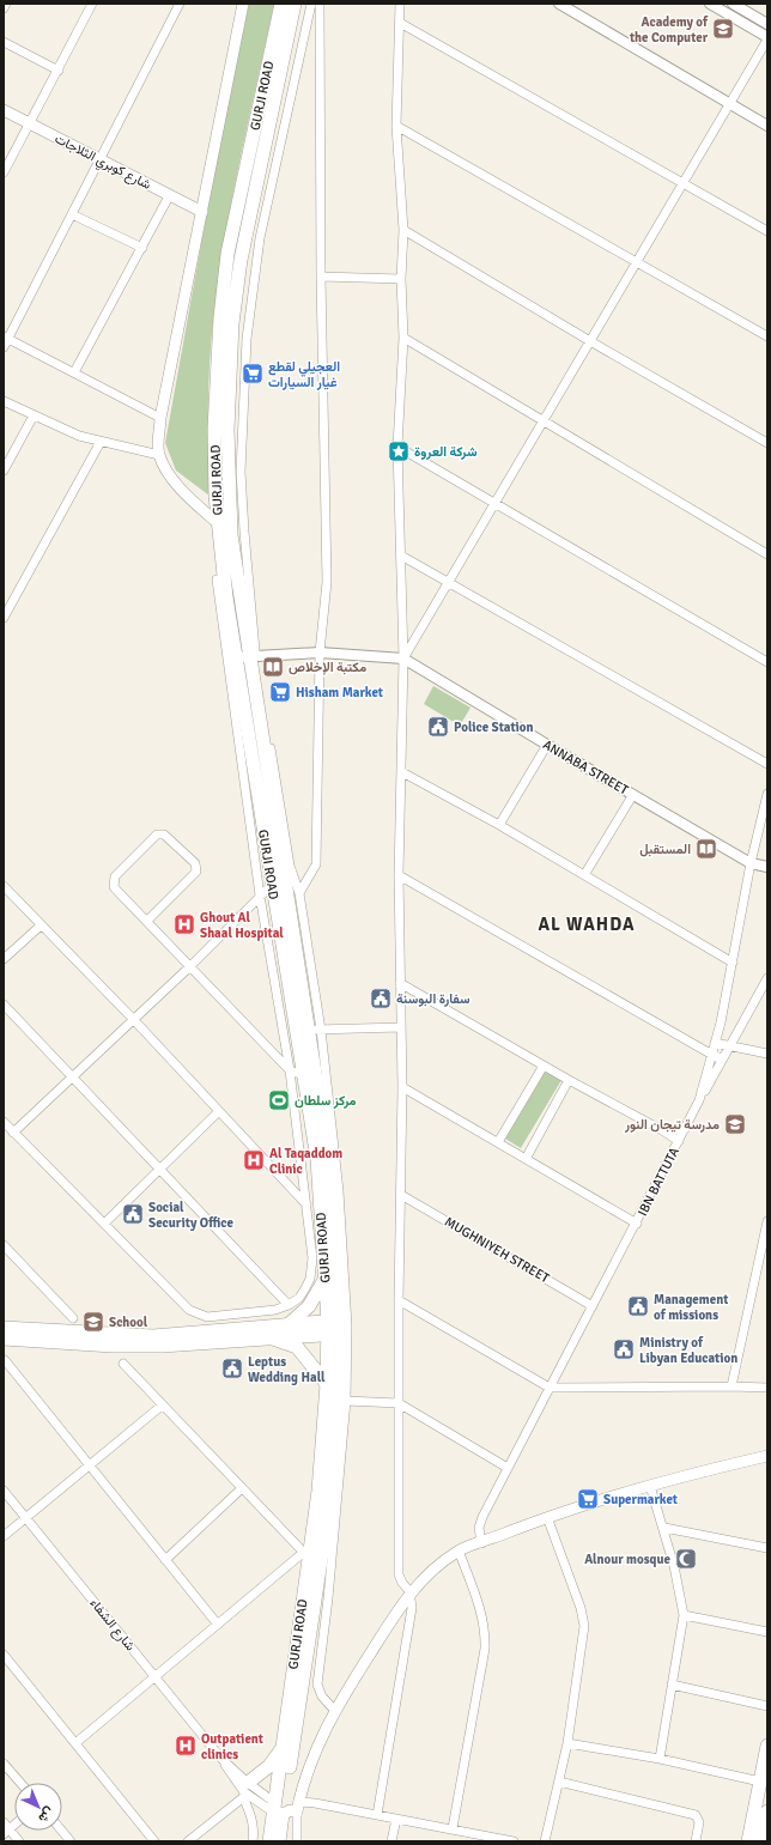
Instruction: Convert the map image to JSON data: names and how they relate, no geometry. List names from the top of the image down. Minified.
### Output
{"streets":{"main road":["GURJI ROAD","شارع كوبري الثلاجات"],"street":["ANNABA STREET","IBN BATTUTA","MUGHNIYEH STREET","شارع الشفاء"]},"crossings":[["GURJI ROAD","ANNABA STREET"],["GURJI ROAD","شارع الشفاء"],["ANNABA STREET","IBN BATTUTA"],["IBN BATTUTA","MUGHNIYEH STREET"]],"districts":["AL WAHDA"],"places":{"school or university":["Academy of the Computer","مدرسة تيجان النور","School"],"supermarket":["العجيلي لقطع غيار السيارات","Hisham Market","Supermarket"],"place":["شركة العروة"],"library":["مكتبة الإخلاص","المستقبل"],"public building":["Police Station","سفارة البوسنة","Social Security Office","Management of missions","Ministry of Libyan Education","Leptus Wedding Hall"],"hospital":["Ghout Al Shaal Hospital","Al Taqaddom Clinic","Outpatient clinics"],"sports":["مركز سلطان"],"mosque":["Alnour mosque"]},"north":"bottom right"}
